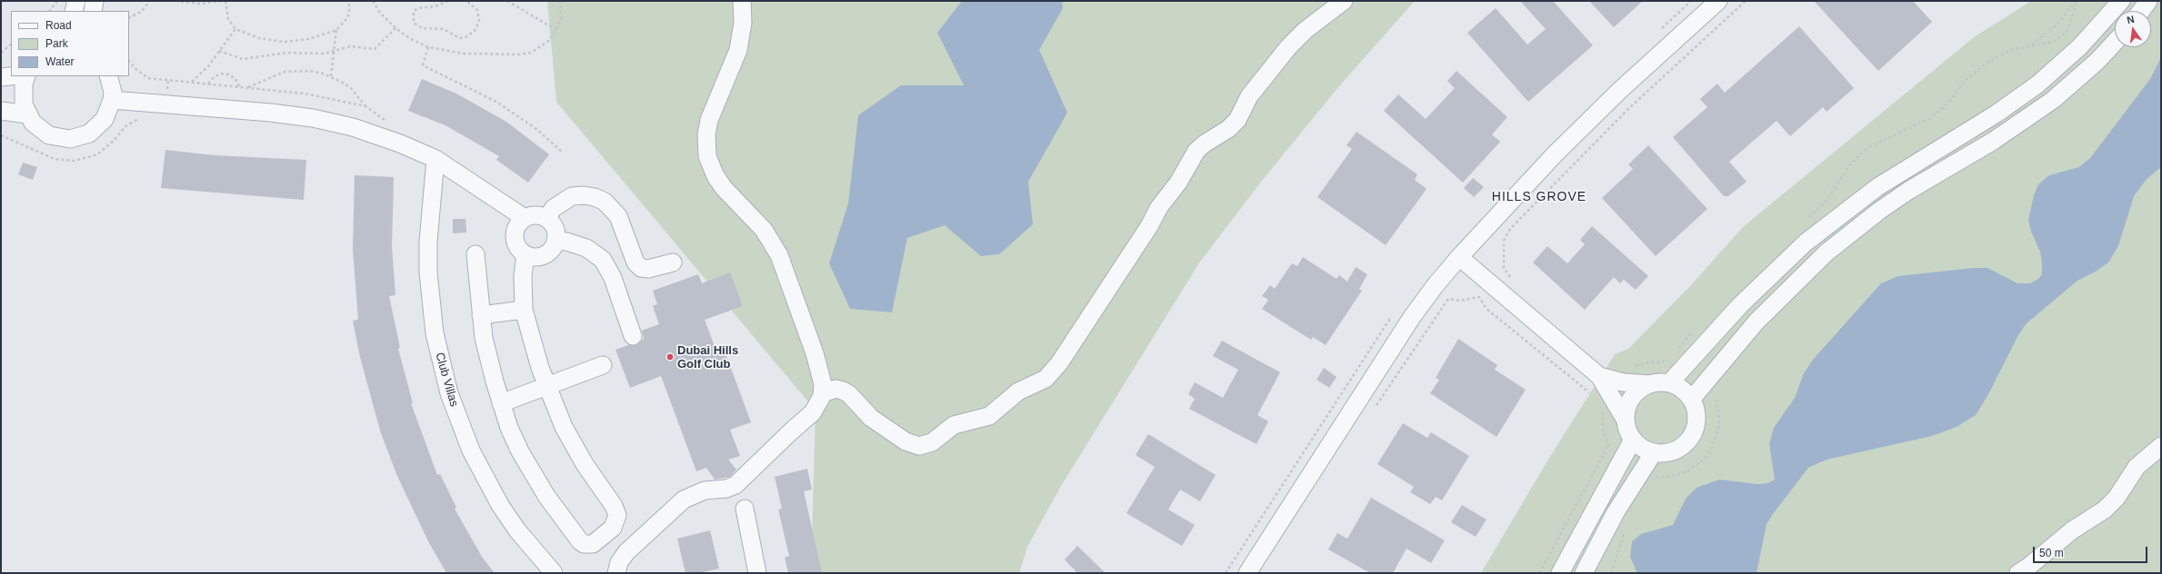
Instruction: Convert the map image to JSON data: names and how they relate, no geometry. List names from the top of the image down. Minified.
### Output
{"streets":{"street":["Club Villas"]},"districts":["HILLS GROVE"],"places":["Dubai Hills Golf Club"],"legend":["Road","Park","Water"],"scale_bar":"50 m","north":"top"}
